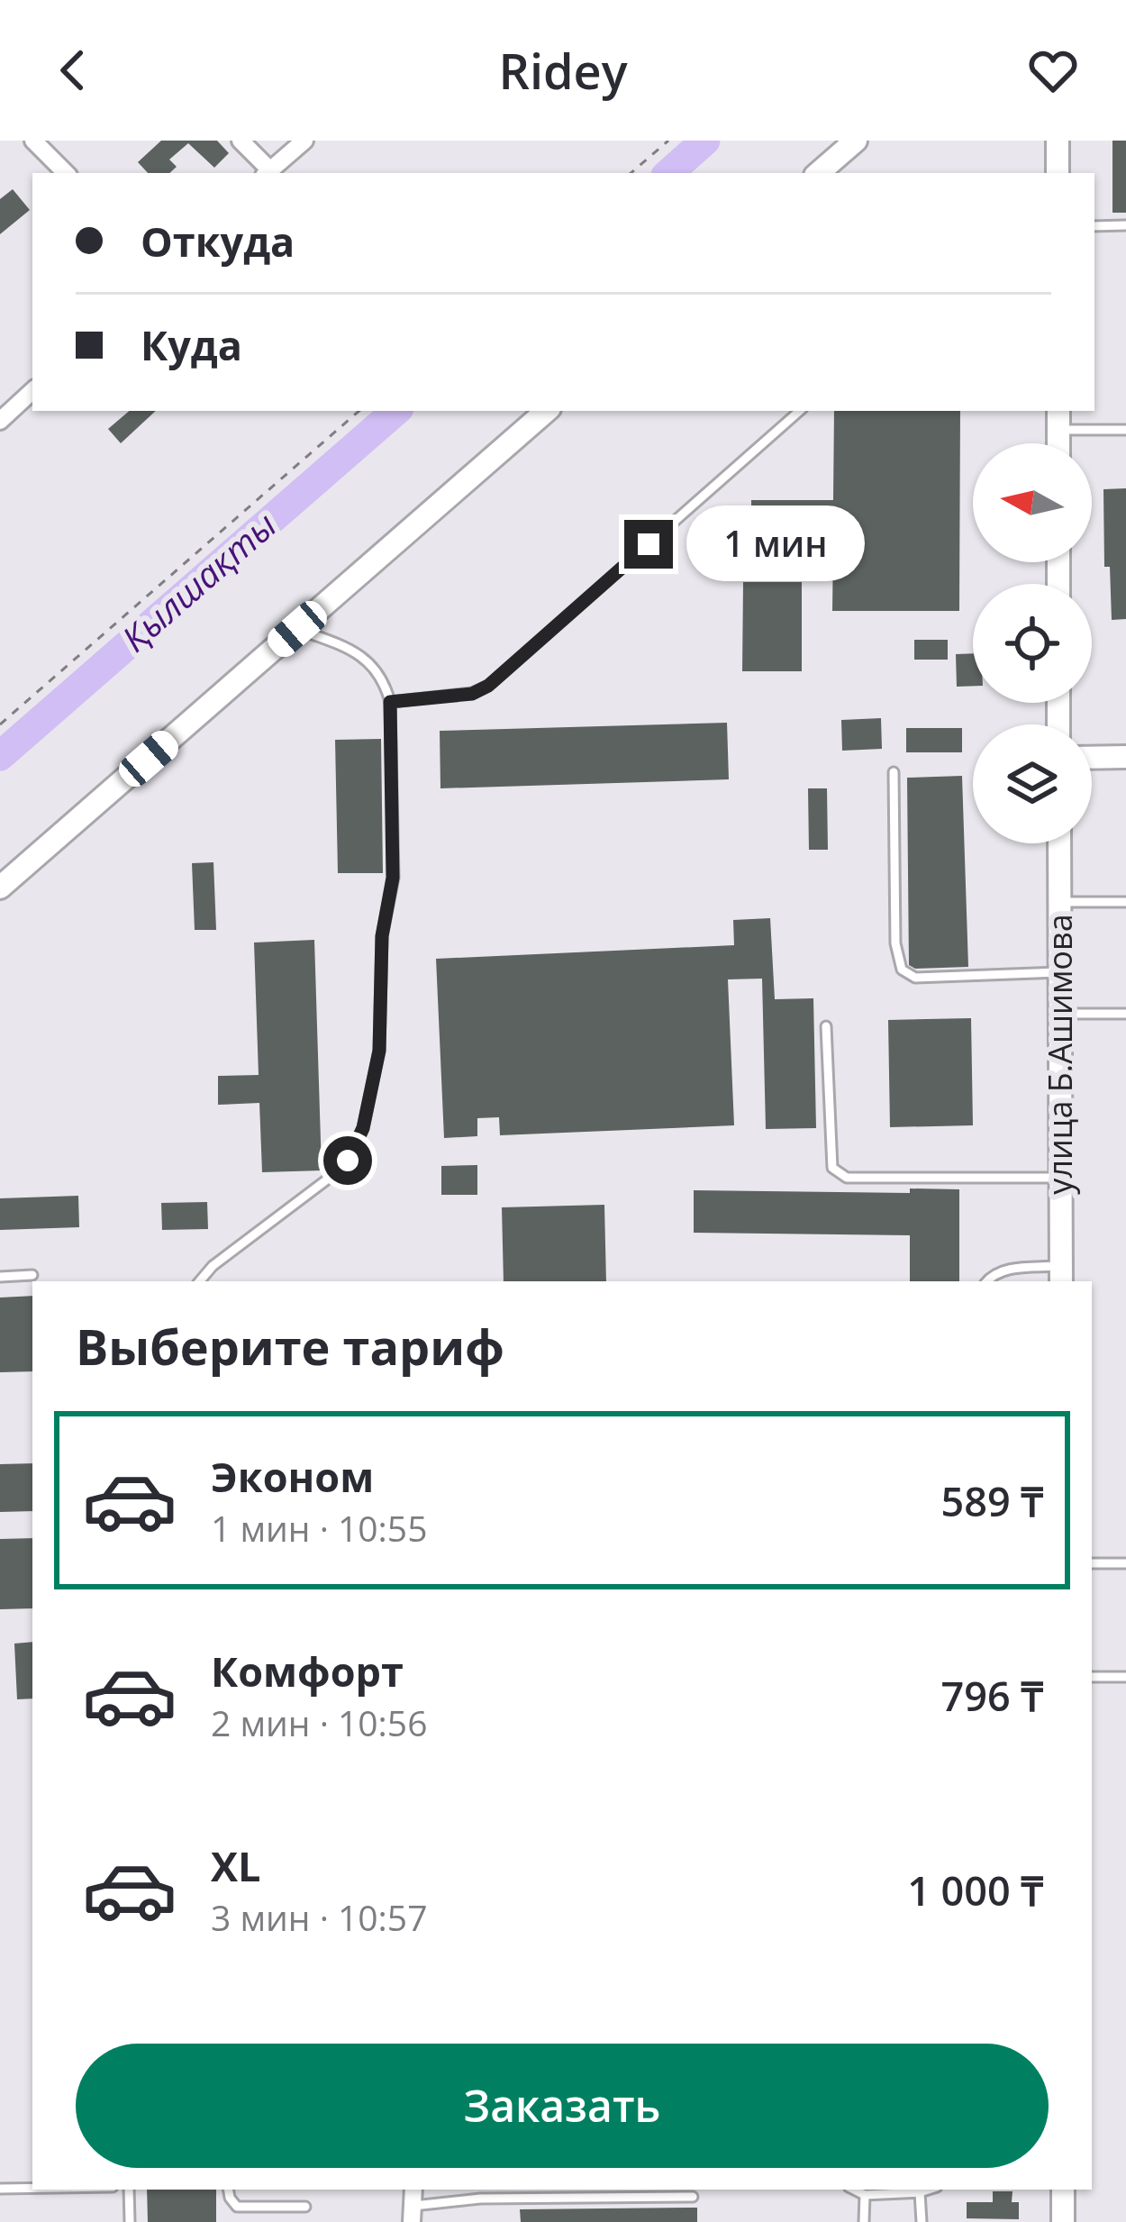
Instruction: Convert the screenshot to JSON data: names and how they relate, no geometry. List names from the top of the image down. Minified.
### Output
{"streets":{"street":["улица Б.Ашимова"]},"water":["Қылшақты"],"north":"left","page":{"header":"Ridey","banner":["Откуда","Куда"],"bubble":"1 мин","heading":"Выберите тариф","list":[{"name":"Эконом","note":"1 мин · 10:55","value":"589 ₸"},{"name":"Комфорт","note":"2 мин · 10:56","value":"796 ₸"},{"name":"XL","note":"3 мин · 10:57","value":"1 000 ₸"}],"buttons":"Заказать"}}
